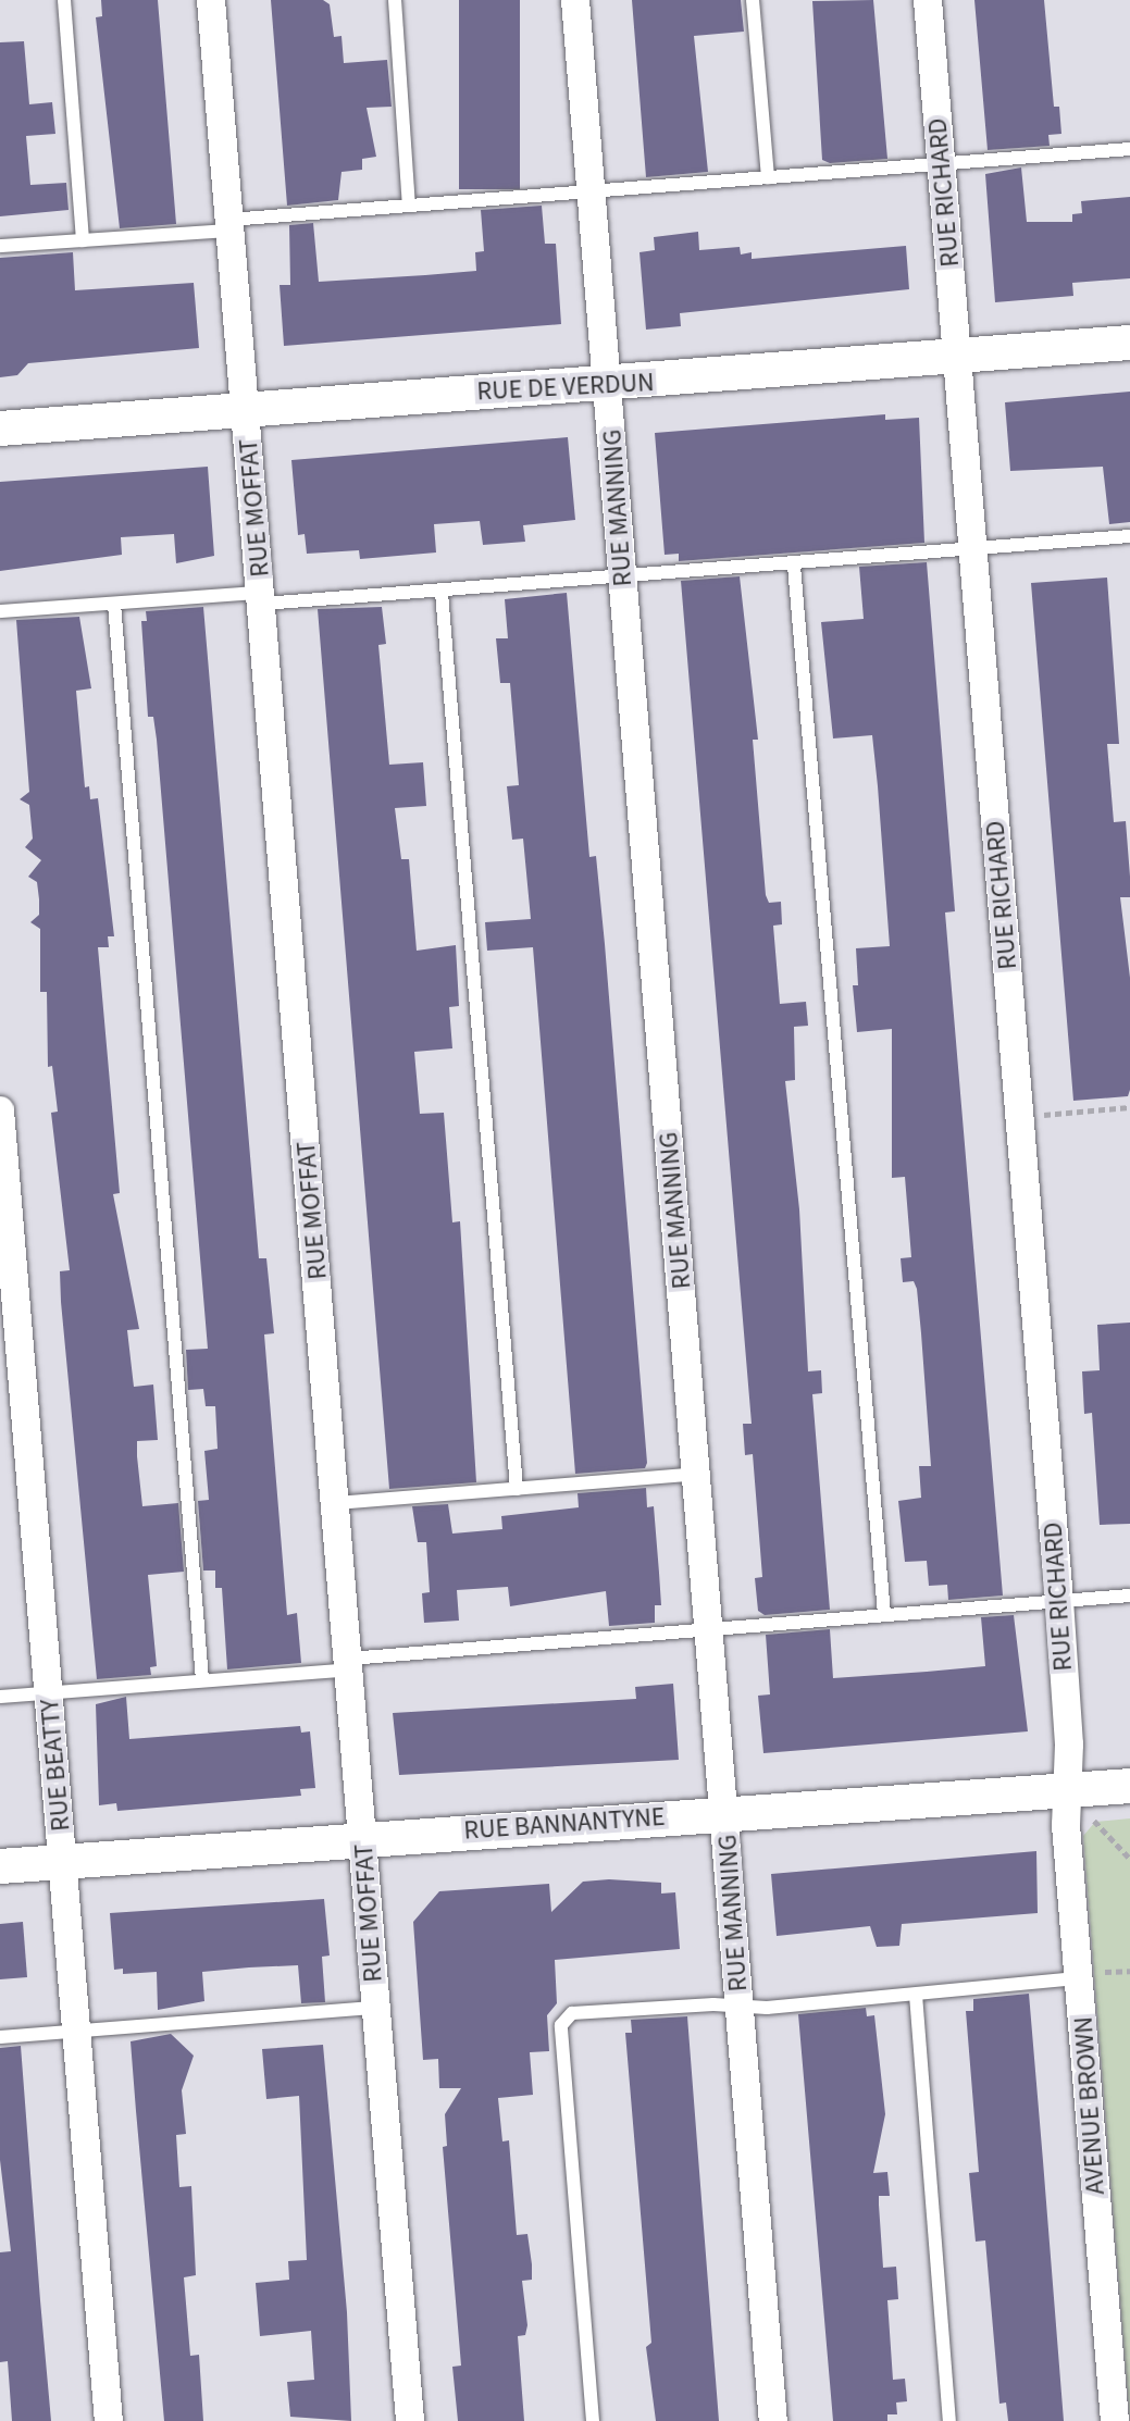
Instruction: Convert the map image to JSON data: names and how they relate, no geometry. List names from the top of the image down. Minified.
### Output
{"streets":{"street":["RUE RICHARD","RUE DE VERDUN","RUE MOFFAT","RUE MANNING","RUE BEATTY","RUE BANNANTYNE","AVENUE BROWN"]},"crossings":[["RUE RICHARD","RUE DE VERDUN"],["RUE RICHARD","RUE BANNANTYNE"],["RUE RICHARD","AVENUE BROWN"],["RUE DE VERDUN","RUE MOFFAT"],["RUE DE VERDUN","RUE MANNING"],["RUE MOFFAT","RUE BANNANTYNE"],["RUE MANNING","RUE BANNANTYNE"],["RUE BEATTY","RUE BANNANTYNE"],["RUE BANNANTYNE","AVENUE BROWN"]]}
